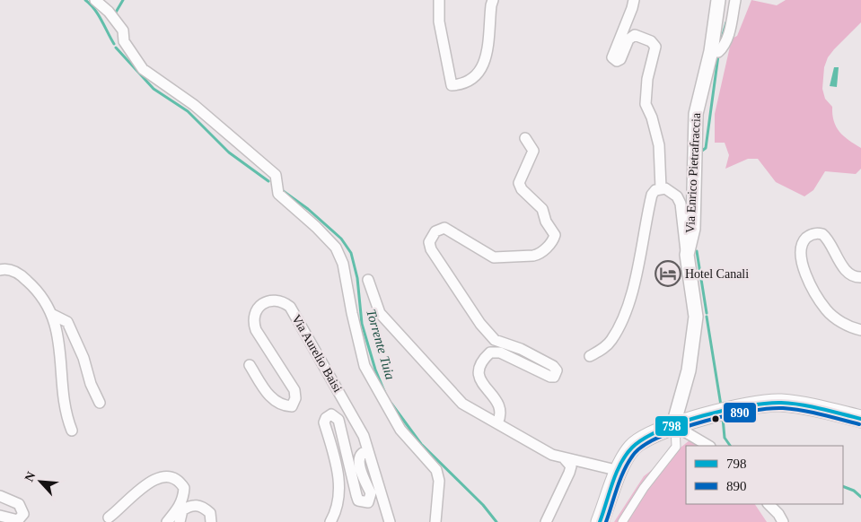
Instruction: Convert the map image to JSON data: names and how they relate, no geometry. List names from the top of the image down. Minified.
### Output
{"streets":{"street":["Via Enrico Pietrafraccia","Via Aurelio Baisi"]},"water":["Torrente Tuia"],"places":{"hotel":["Hotel Canali"]},"lines":["transit line 798","transit line 890"],"legend":["798","890"],"north":"top left"}
